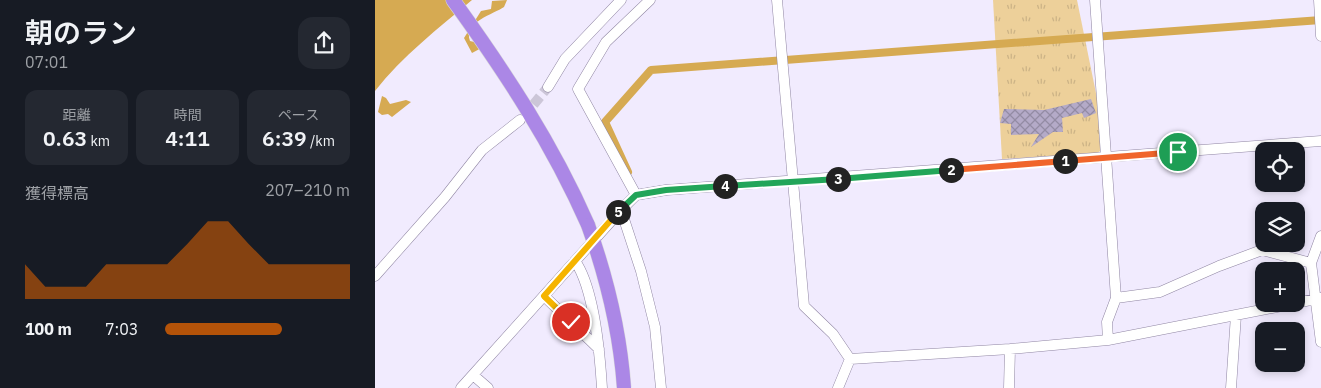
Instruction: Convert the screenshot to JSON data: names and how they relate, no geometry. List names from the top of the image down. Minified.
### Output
{"page":{"heading":["朝のラン","07:01"],"stats":[["距離","0.63 km"],["時間","4:11"],["ペース","6:39 /km"]],"map_buttons":["+","−"],"pins":["1","2","3","4","5"],"chart":["獲得標高","207–210 m"],"list":[{"name":"100 m","note":"7:03"}]}}
